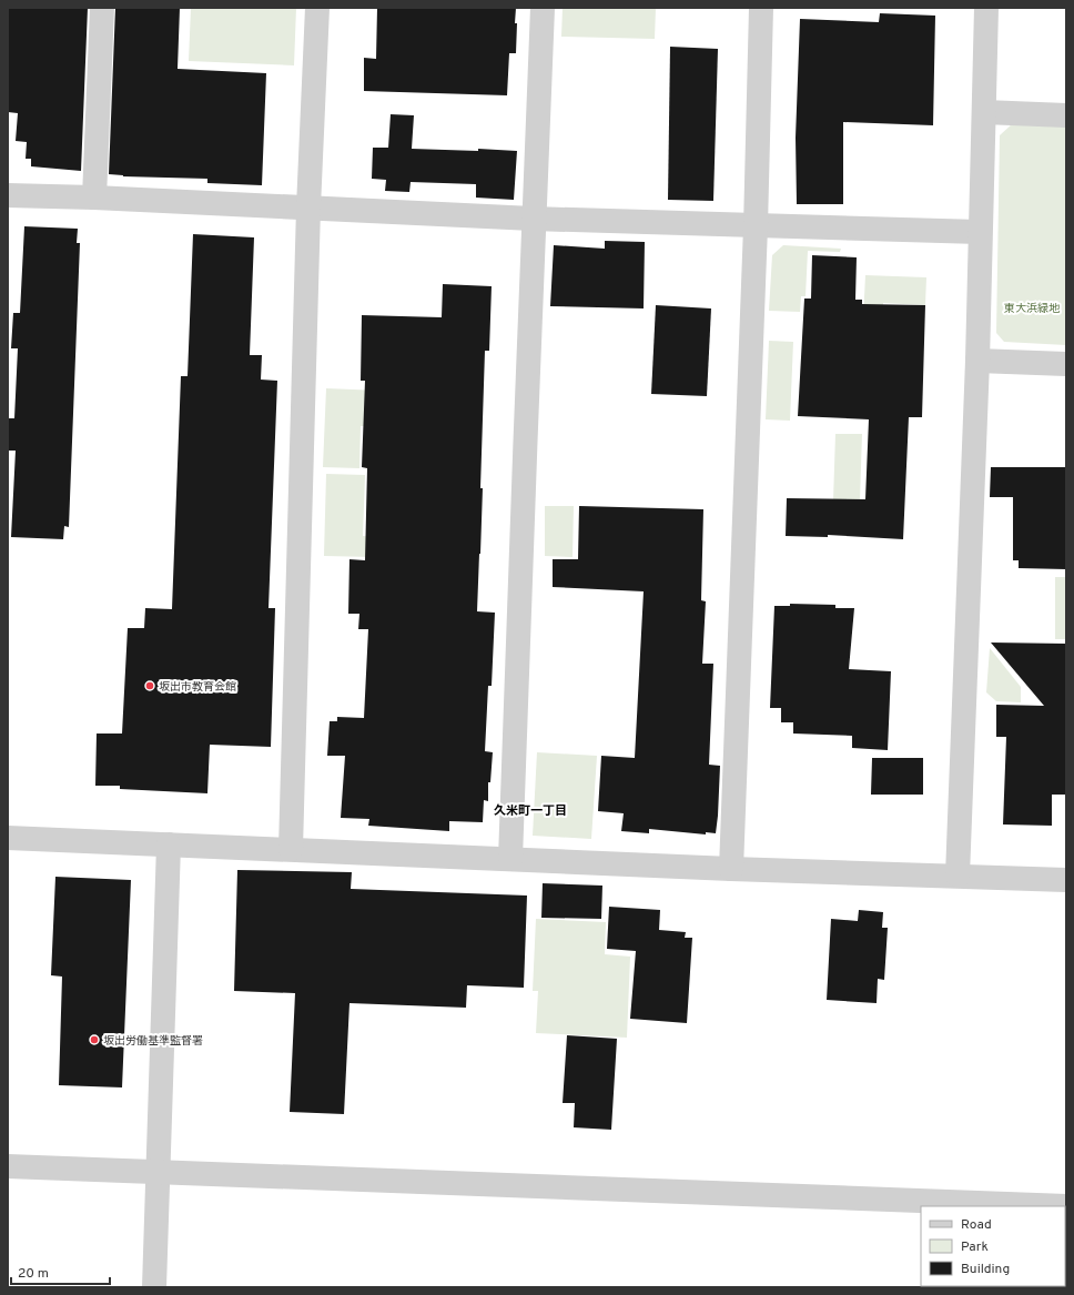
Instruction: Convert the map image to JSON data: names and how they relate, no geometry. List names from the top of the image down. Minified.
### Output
{"districts":["久米町一丁目"],"parks":["東大浜緑地"],"places":["坂出市教育会館","坂出労働基準監督署"],"legend":["Road","Park","Building"],"scale_bar":"20 m"}
